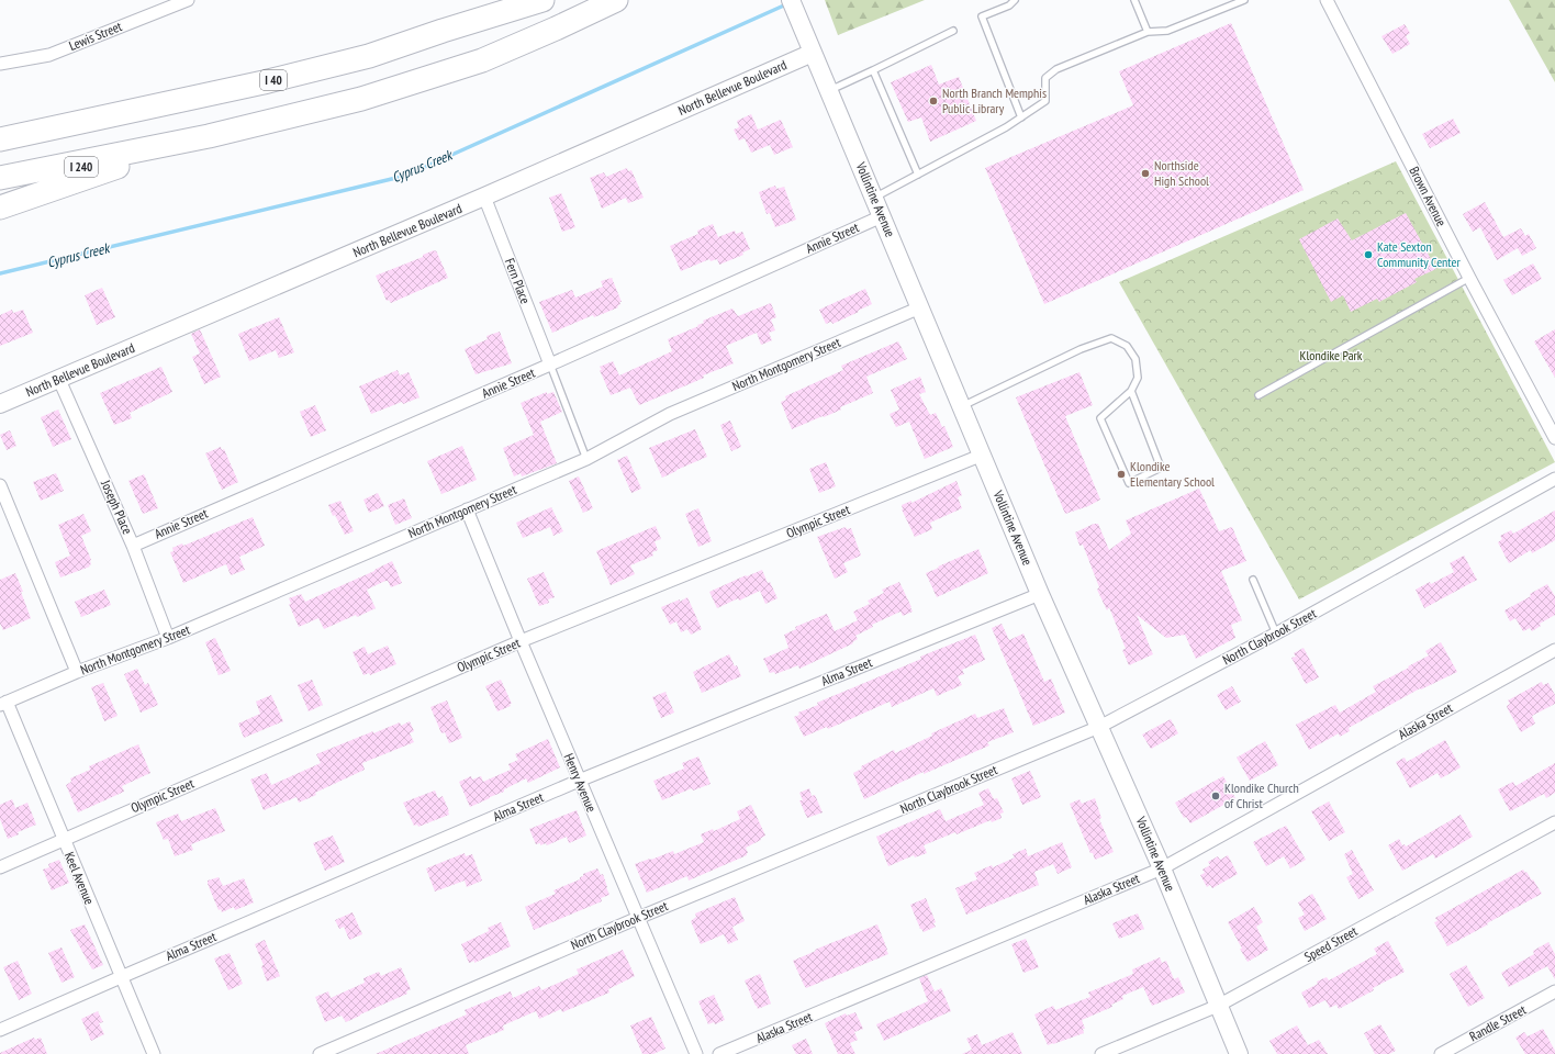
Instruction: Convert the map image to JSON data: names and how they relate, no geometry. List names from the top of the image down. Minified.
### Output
{"streets":{"highway":["I 40","I 240"],"street":["Lewis Street","North Bellevue Boulevard","Brown Avenue","Vollintine Avenue","Annie Street","Fern Place","North Montgomery Street","Joseph Place","Olympic Street","North Claybrook Street","Alma Street","Alaska Street","Henry Avenue","Keel Avenue","Speed Street","Randle Street"]},"crossings":[["North Bellevue Boulevard","Vollintine Avenue"],["North Bellevue Boulevard","Fern Place"],["North Bellevue Boulevard","Joseph Place"],["Vollintine Avenue","Annie Street"],["Vollintine Avenue","North Montgomery Street"],["Vollintine Avenue","Olympic Street"],["Vollintine Avenue","North Claybrook Street"],["Vollintine Avenue","Alma Street"],["Vollintine Avenue","Alaska Street"],["Vollintine Avenue","Speed Street"],["Annie Street","Fern Place"],["Annie Street","Joseph Place"],["North Montgomery Street","Joseph Place"],["North Montgomery Street","Henry Avenue"],["North Montgomery Street","Keel Avenue"],["Olympic Street","Henry Avenue"],["Olympic Street","Keel Avenue"],["North Claybrook Street","Henry Avenue"],["Alma Street","Henry Avenue"],["Alma Street","Keel Avenue"]],"water":["Cyprus Creek"],"parks":["Klondike Park"],"places":["North Branch Memphis Public Library","Northside High School","Kate Sexton Community Center","Klondike Elementary School","Klondike Church of Christ"]}
